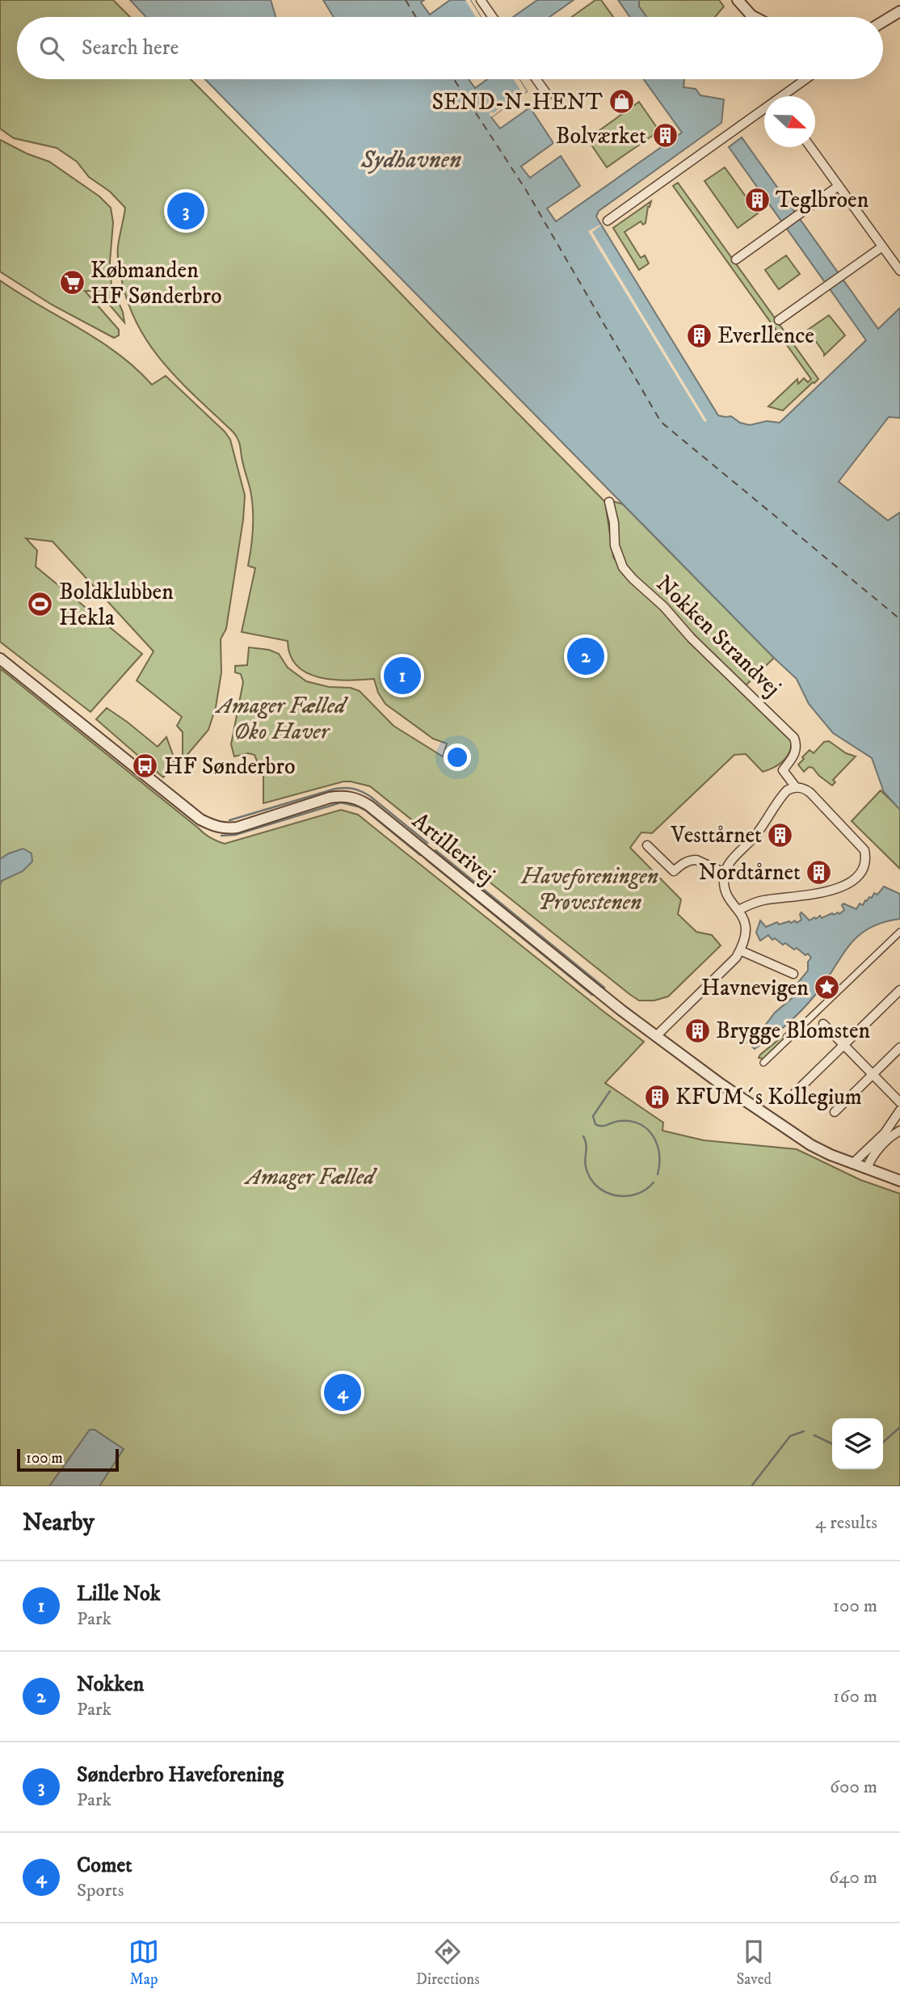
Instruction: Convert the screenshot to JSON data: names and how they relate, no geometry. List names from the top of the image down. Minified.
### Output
{"streets":{"street":["Nokken Strandvej","Artillerivej"]},"water":["Sydhavnen"],"parks":["Amager Fælled Øko Haver","Haveforeningen Prøvestenen","Amager Fælled"],"places":{"shop":["SEND-N-HENT"],"building":["Bolværket","Teglbroen","Everllence","Vesttårnet","Nordtårnet","Brygge Blomsten","KFUM´s Kollegium"],"supermarket":["Købmanden HF Sønderbro"],"sports":["Boldklubben Hekla"],"bus stop":["HF Sønderbro"],"place":["Havnevigen"]},"scale_bar":"100 m","north":"right","page":{"search":"Search here","pins":["3","2","1","4"],"scale":"100 m","heading":["Nearby","4 results"],"list":[{"mark":"1","name":"Lille Nok","note":"Park","value":"100 m"},{"mark":"2","name":"Nokken","note":"Park","value":"160 m"},{"mark":"3","name":"Sønderbro Haveforening","note":"Park","value":"600 m"},{"mark":"4","name":"Comet","note":"Sports","value":"640 m"}],"nav":["Map","Directions","Saved"]}}
